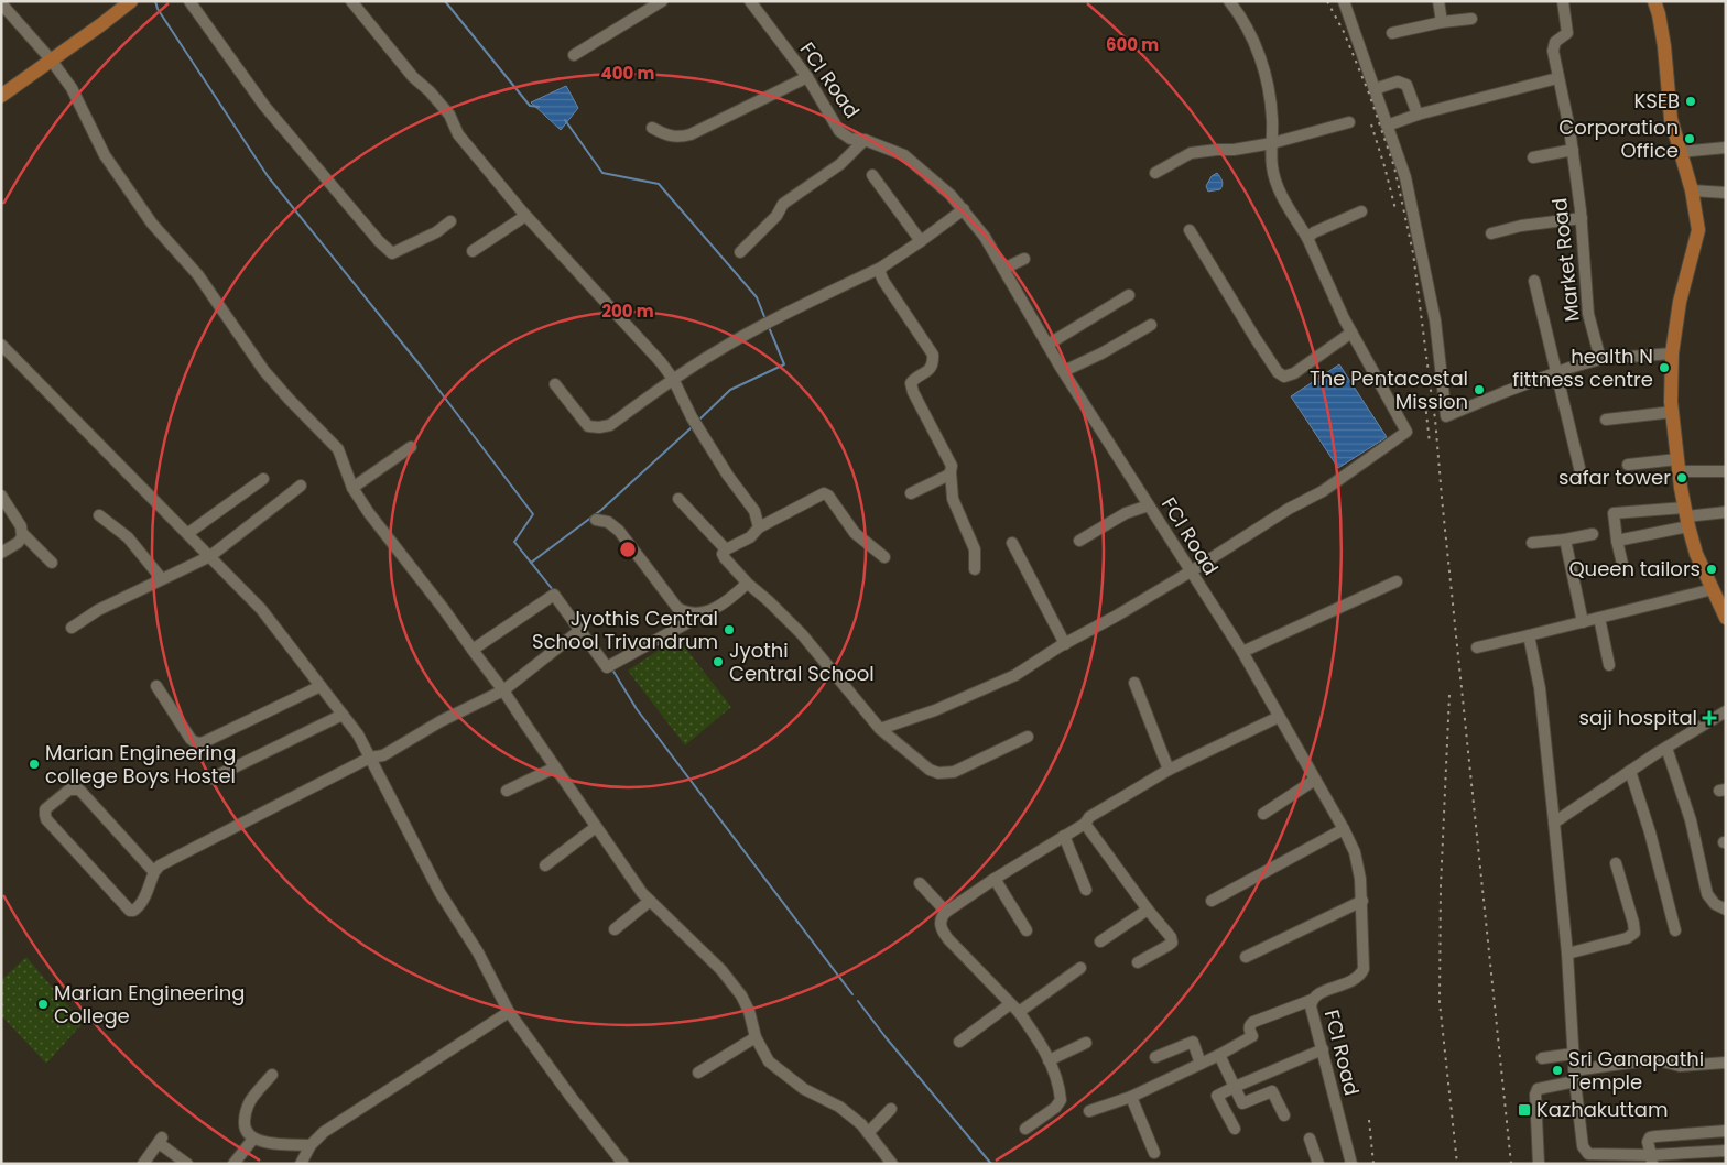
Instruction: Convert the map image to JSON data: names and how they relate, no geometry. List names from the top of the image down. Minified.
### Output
{"streets":{"street":["FCI Road","Market Road"]},"places":{"other":["KSEB","Corporation Office","health N fittness centre","The Pentacostal Mission","safar tower","Queen tailors","Jyothis Central School Trivandrum","Jyothi Central School","Marian Engineering college Boys Hostel","Marian Engineering College","Sri Ganapathi Temple"],"health":["saji hospital"],"transit":["Kazhakuttam"]},"rings":["600 m","400 m","200 m"]}
